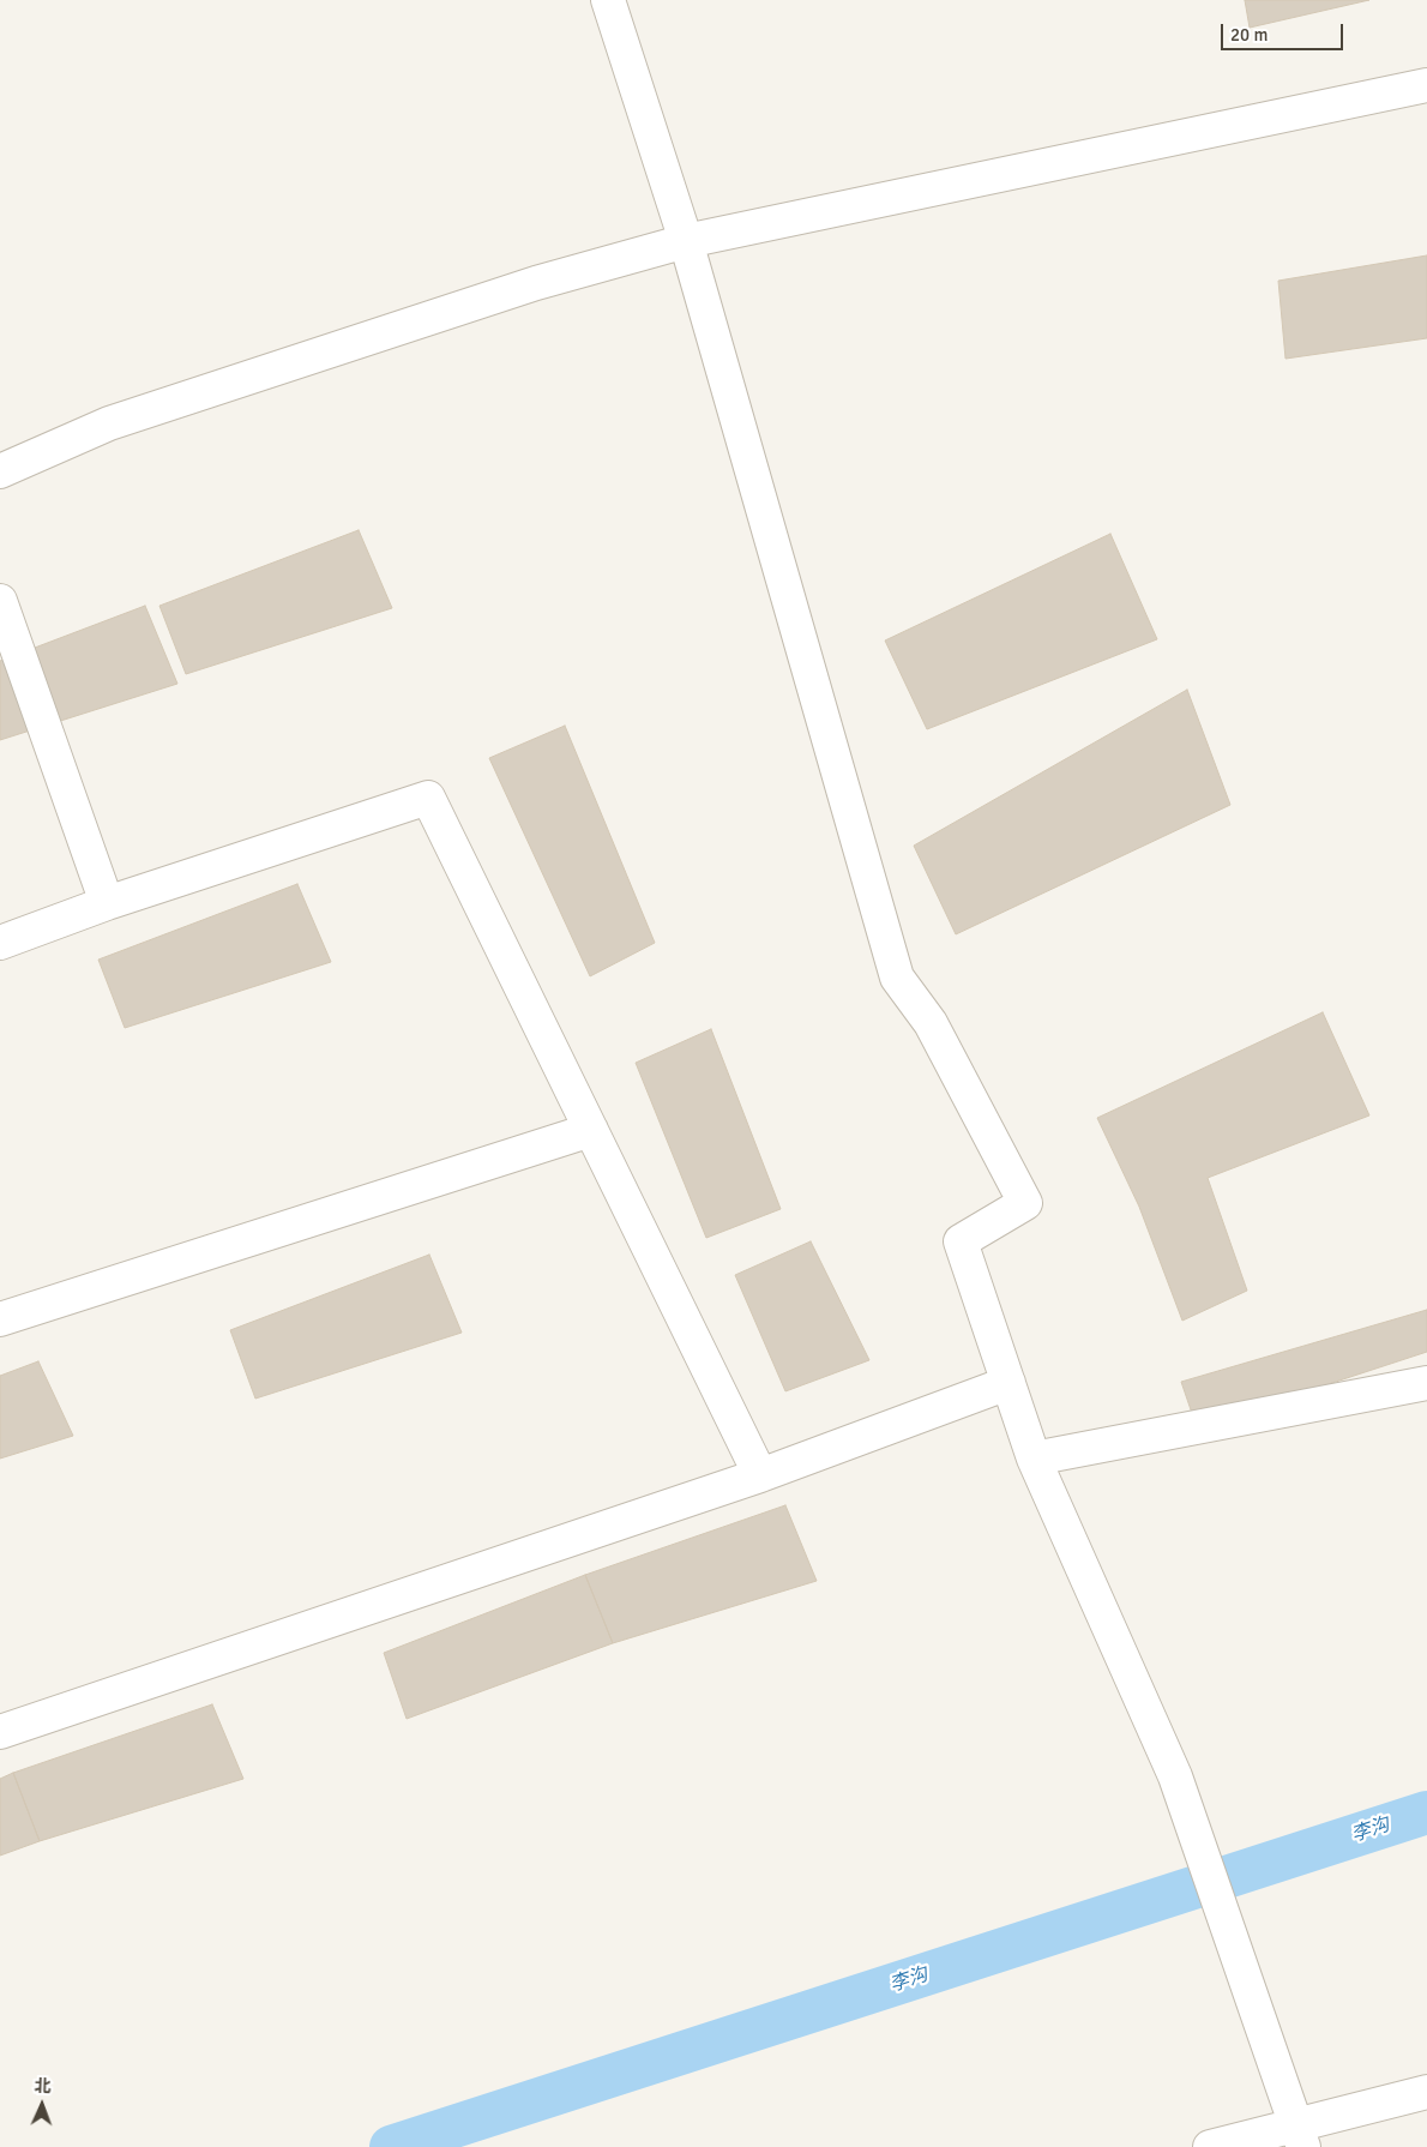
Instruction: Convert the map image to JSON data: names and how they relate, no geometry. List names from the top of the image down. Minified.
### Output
{"water":["李沟"],"scale_bar":"20 m","north":"top"}
